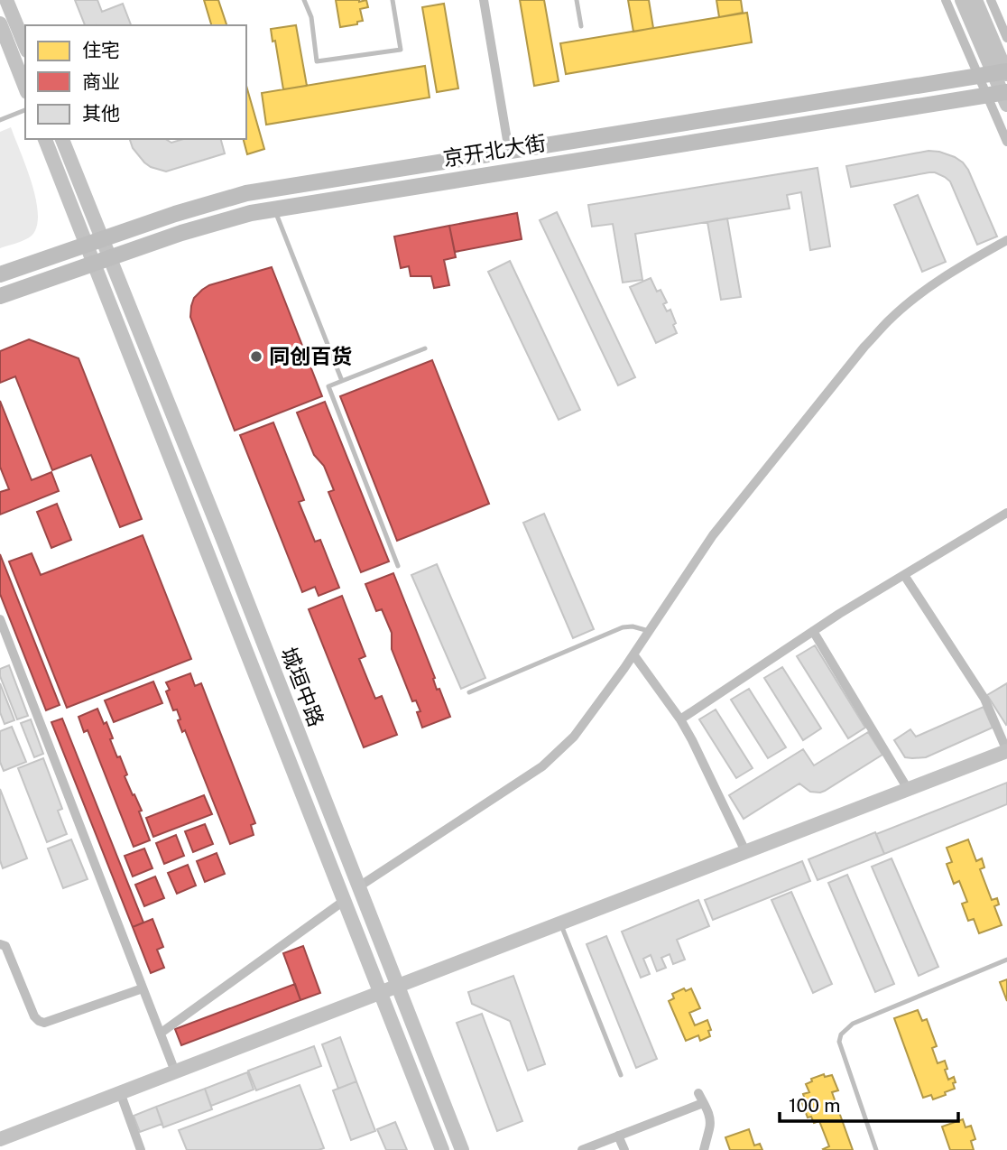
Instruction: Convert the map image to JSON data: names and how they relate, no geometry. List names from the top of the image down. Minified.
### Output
{"streets":{"main road":["京开北大街","城垣中路"]},"crossings":[["京开北大街","城垣中路"]],"places":["同创百货"],"legend":["住宅","商业","其他"],"scale_bar":"100 m"}
